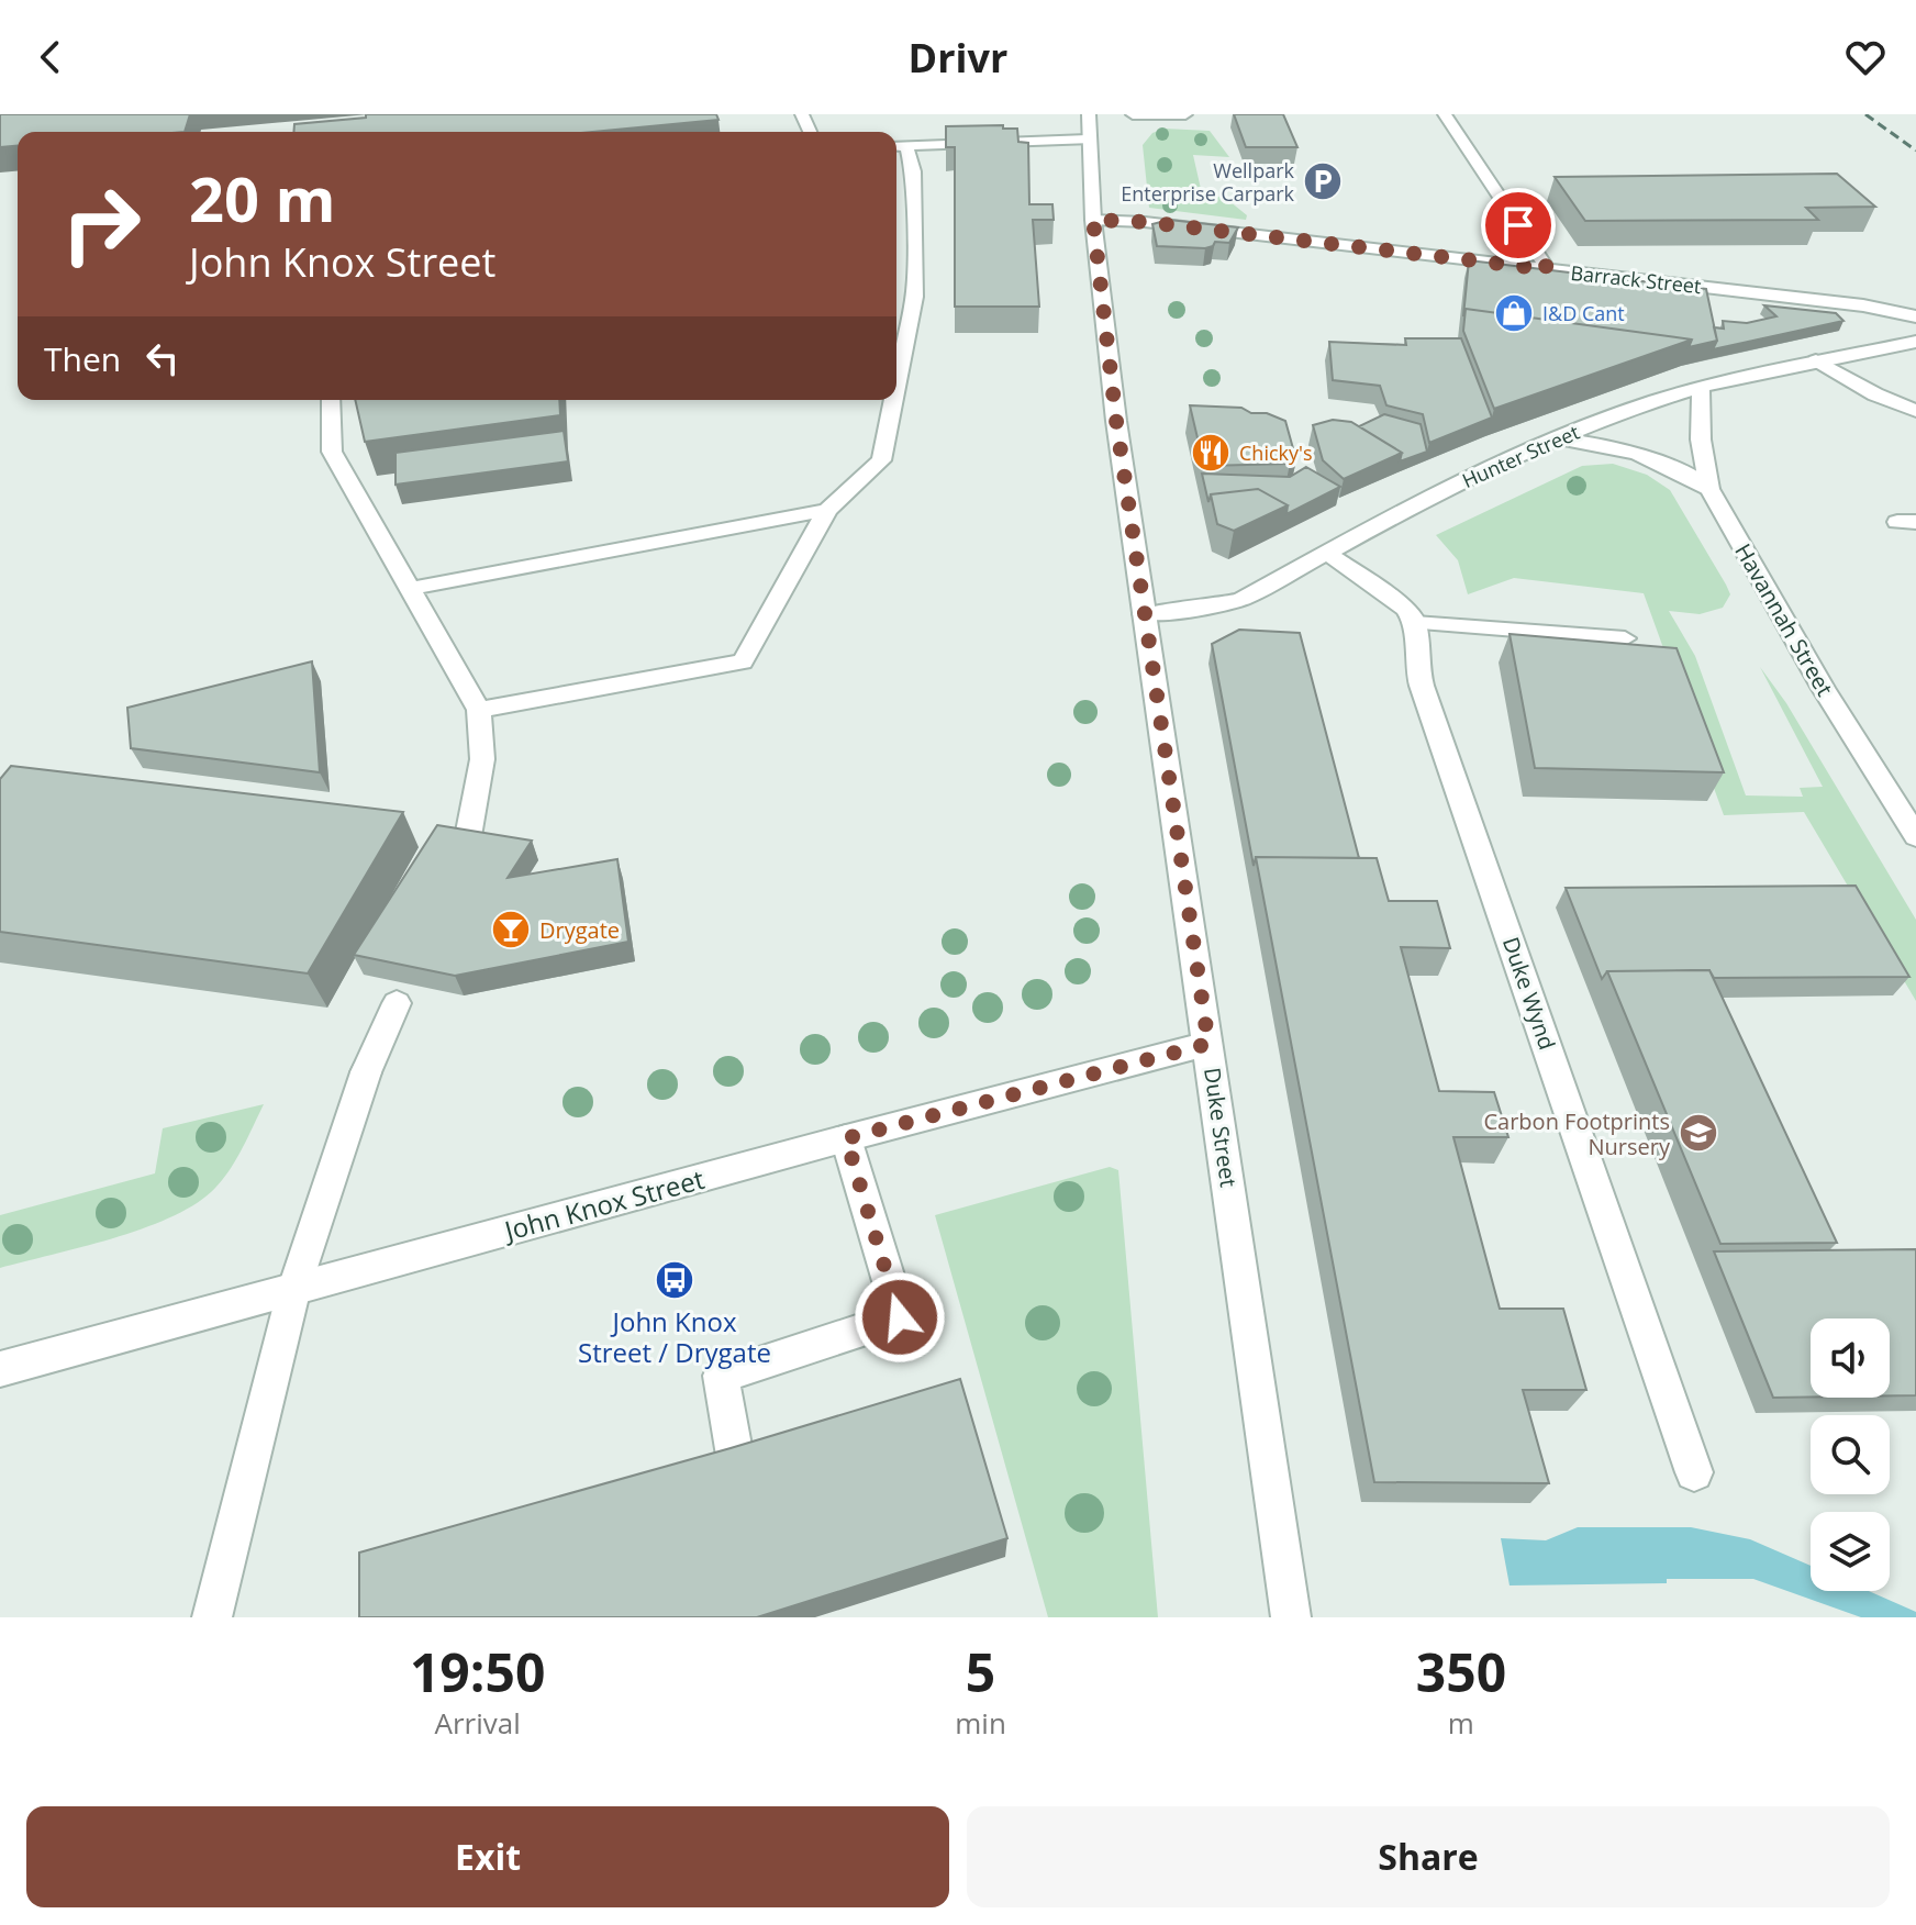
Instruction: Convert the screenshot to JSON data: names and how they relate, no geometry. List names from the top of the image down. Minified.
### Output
{"streets":{"street":["Barrack Street","Hunter Street","Havannah Street","Duke Wynd","Duke Street","John Knox Street"]},"crossings":[["Barrack Street","Duke Street"],["Hunter Street","Havannah Street"],["Hunter Street","Duke Street"],["Duke Street","John Knox Street"]],"places":{"parking":["Wellpark Enterprise Carpark"],"shop":["I&D Cant"],"restaurant":["Chicky's"],"bar":["Drygate"],"school or university":["Carbon Footprints Nursery"],"bus stop":["John Knox Street / Drygate"]},"page":{"header":"Drivr","turn":["20 m","John Knox Street"],"then":"Then","eta":["19:50","Arrival","5","min","350","m"],"buttons":["Exit","Share"]}}
